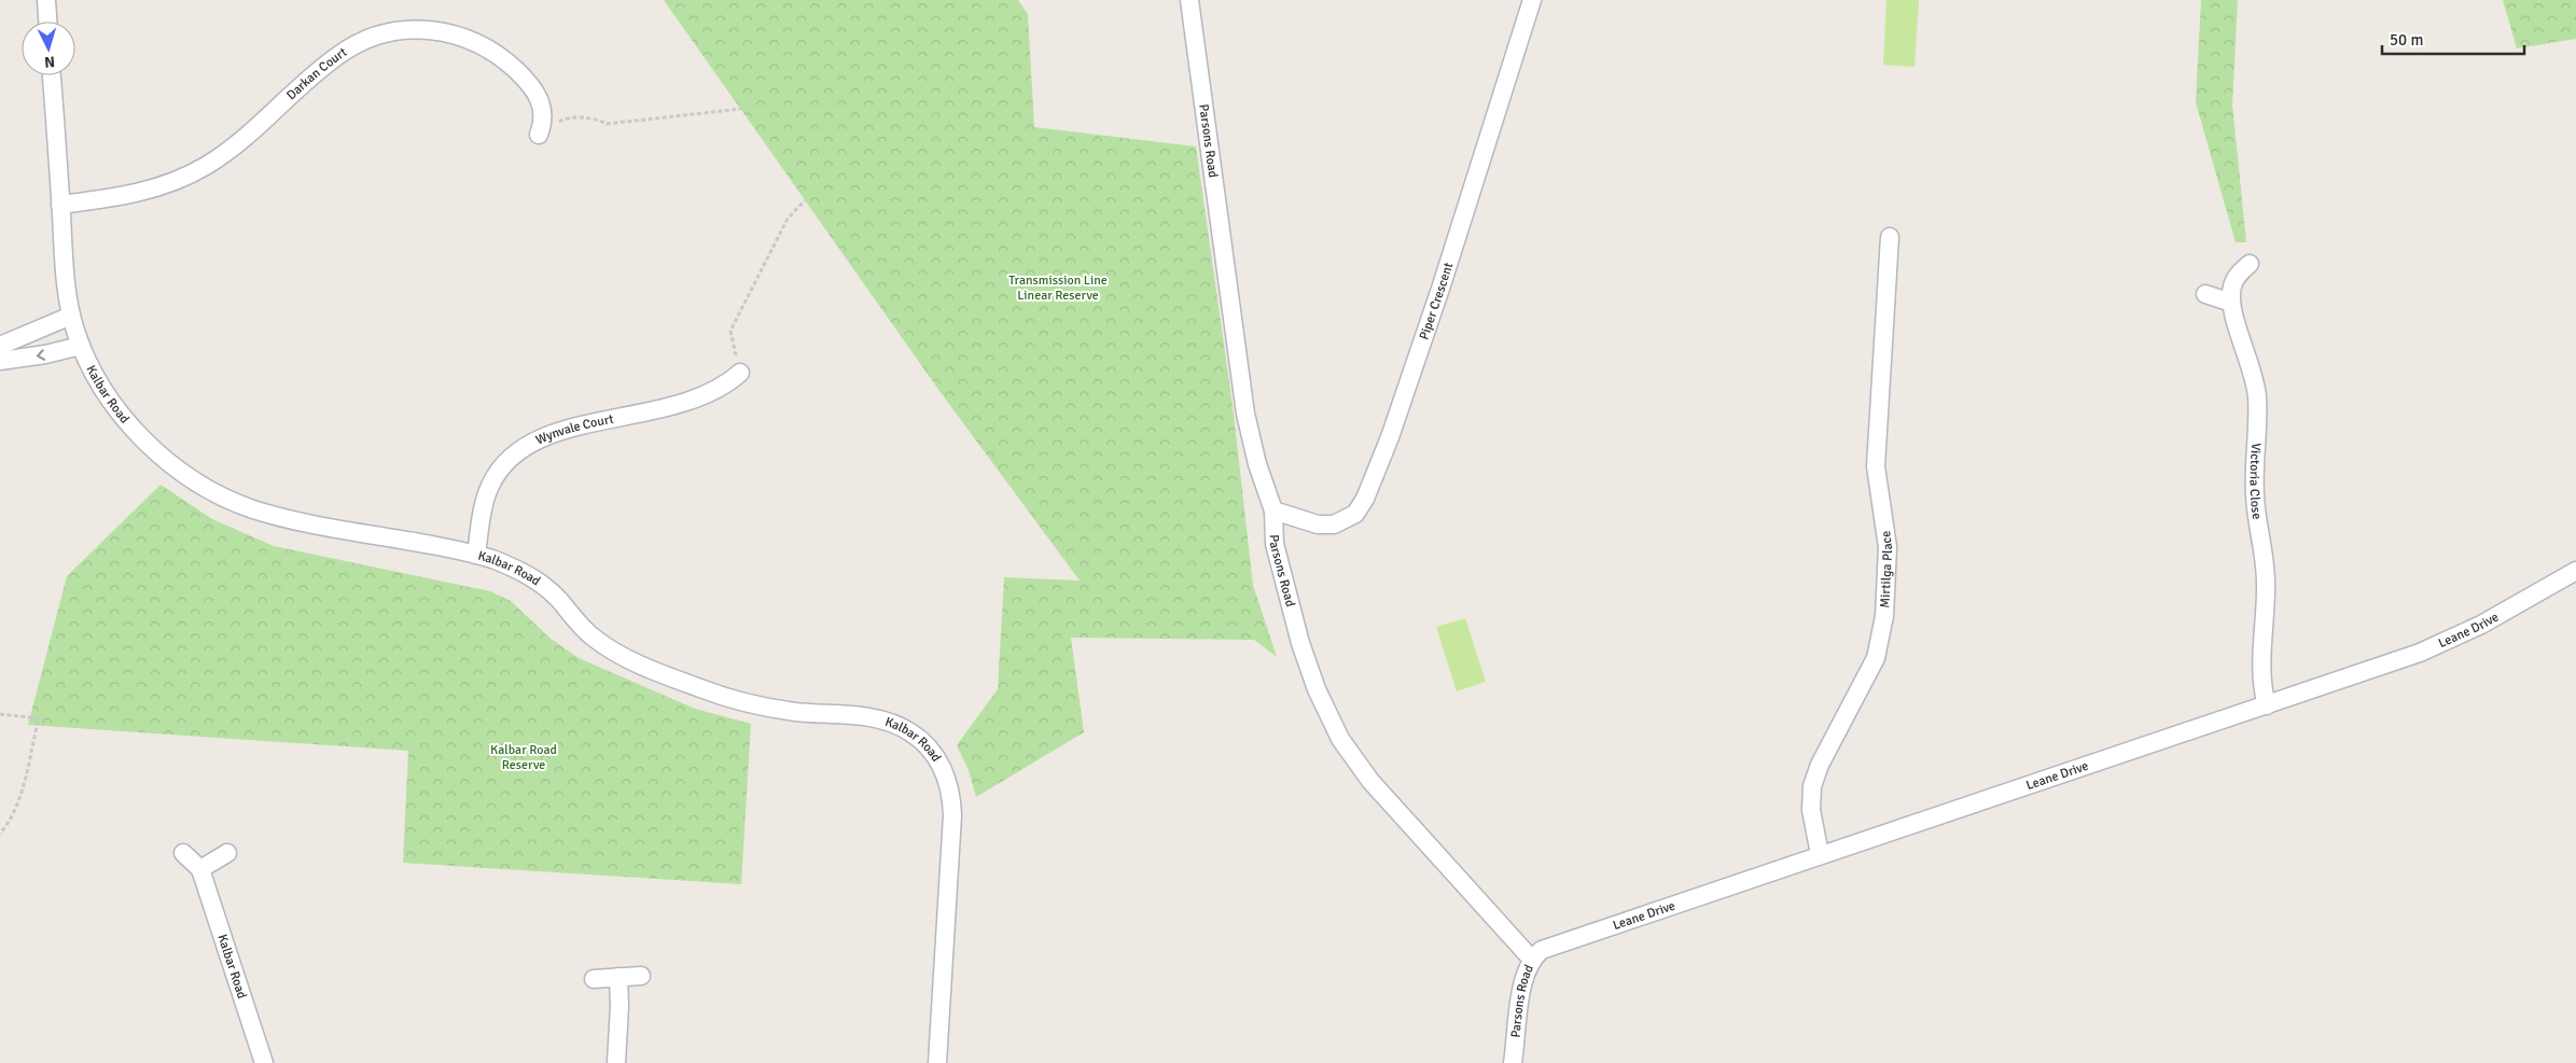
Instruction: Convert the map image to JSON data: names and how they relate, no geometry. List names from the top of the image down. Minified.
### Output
{"streets":{"street":["Darkan Court","Parsons Road","Piper Crescent","Kalbar Road","Wynvale Court","Victoria Close","Mirtilga Place","Leane Drive"]},"crossings":[["Darkan Court","Kalbar Road"],["Parsons Road","Piper Crescent"],["Parsons Road","Leane Drive"],["Kalbar Road","Wynvale Court"],["Victoria Close","Leane Drive"],["Mirtilga Place","Leane Drive"]],"parks":["Transmission Line Linear Reserve","Kalbar Road Reserve"],"scale_bar":"50 m","north":"bottom"}
